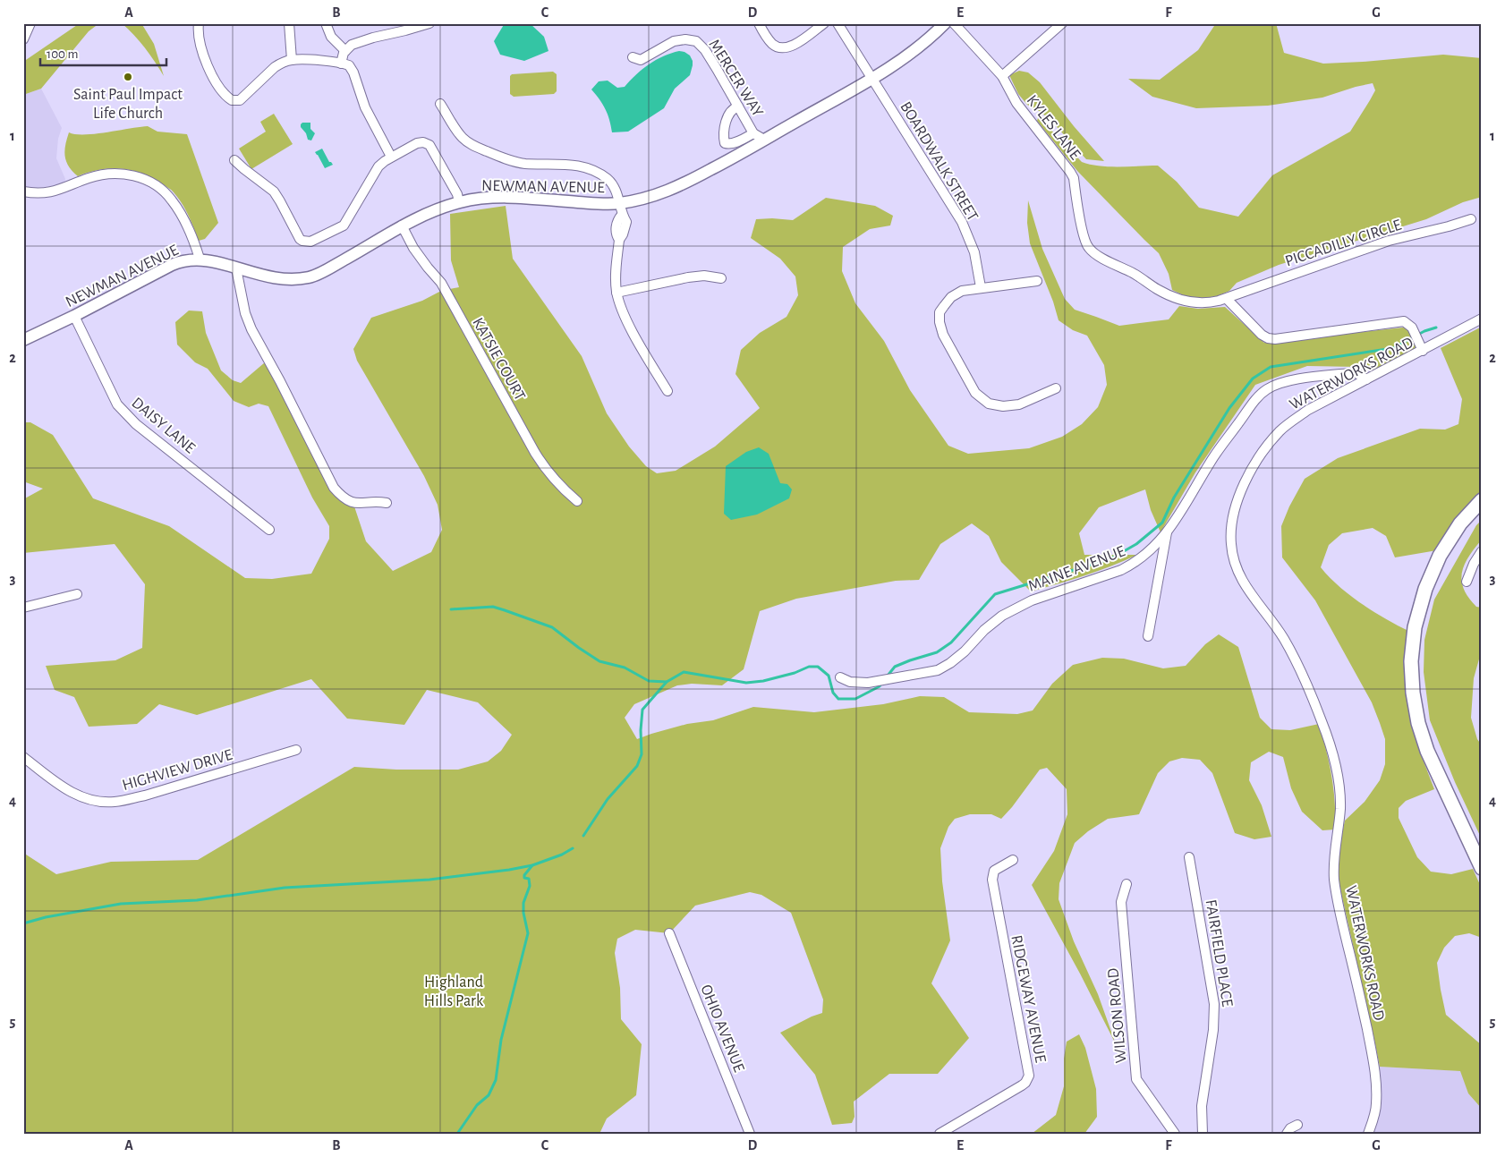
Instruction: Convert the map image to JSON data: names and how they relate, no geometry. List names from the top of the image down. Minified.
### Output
{"streets":{"street":["MERCER WAY","KYLES LANE","BOARDWALK STREET","NEWMAN AVENUE","PICCADILLY CIRCLE","KATSIE COURT","WATERWORKS ROAD","DAISY LANE","MAINE AVENUE","HIGHVIEW DRIVE","FAIRFIELD PLACE","RIDGEWAY AVENUE","WILSON ROAD","OHIO AVENUE"]},"crossings":[["MERCER WAY","NEWMAN AVENUE"],["KYLES LANE","PICCADILLY CIRCLE"],["BOARDWALK STREET","NEWMAN AVENUE"],["NEWMAN AVENUE","KATSIE COURT"],["NEWMAN AVENUE","DAISY LANE"],["WATERWORKS ROAD","MAINE AVENUE"]],"parks":["Highland Hills Park"],"places":["Saint Paul Impact Life Church"],"scale_bar":"100 m","grid":{"columns":["A","B","C","D","E","F","G"],"rows":["1","2","3","4","5"]}}
